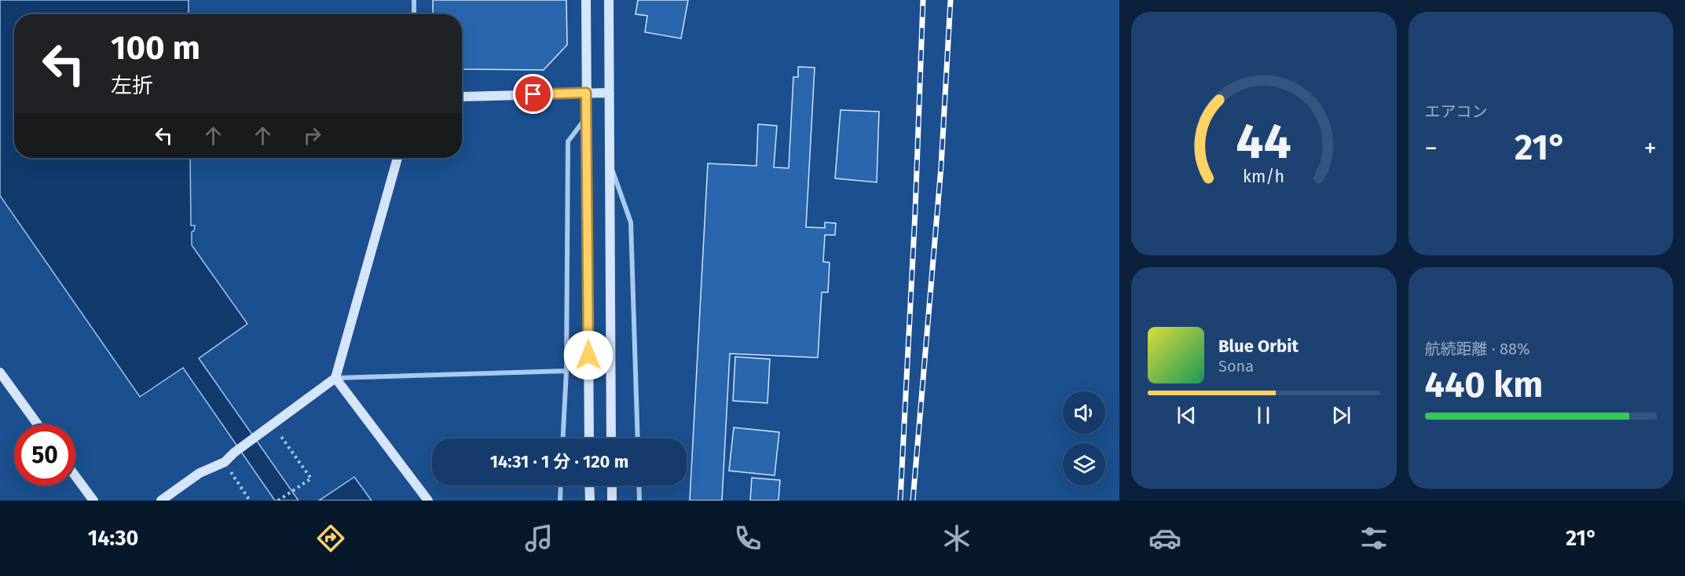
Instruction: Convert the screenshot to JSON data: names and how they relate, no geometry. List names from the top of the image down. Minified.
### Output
{"page":{"tile":["エアコン",["航続距離 · 88%","440 km"]],"turn":["100 m","左折"],"heat":["−","21°","+"],"song":["Blue Orbit","Sona"],"limit":"50","trip":"14:31 · 1 分 · 120 m","tabs":["14:30","21°"],"gauge":["44","km/h"]}}
